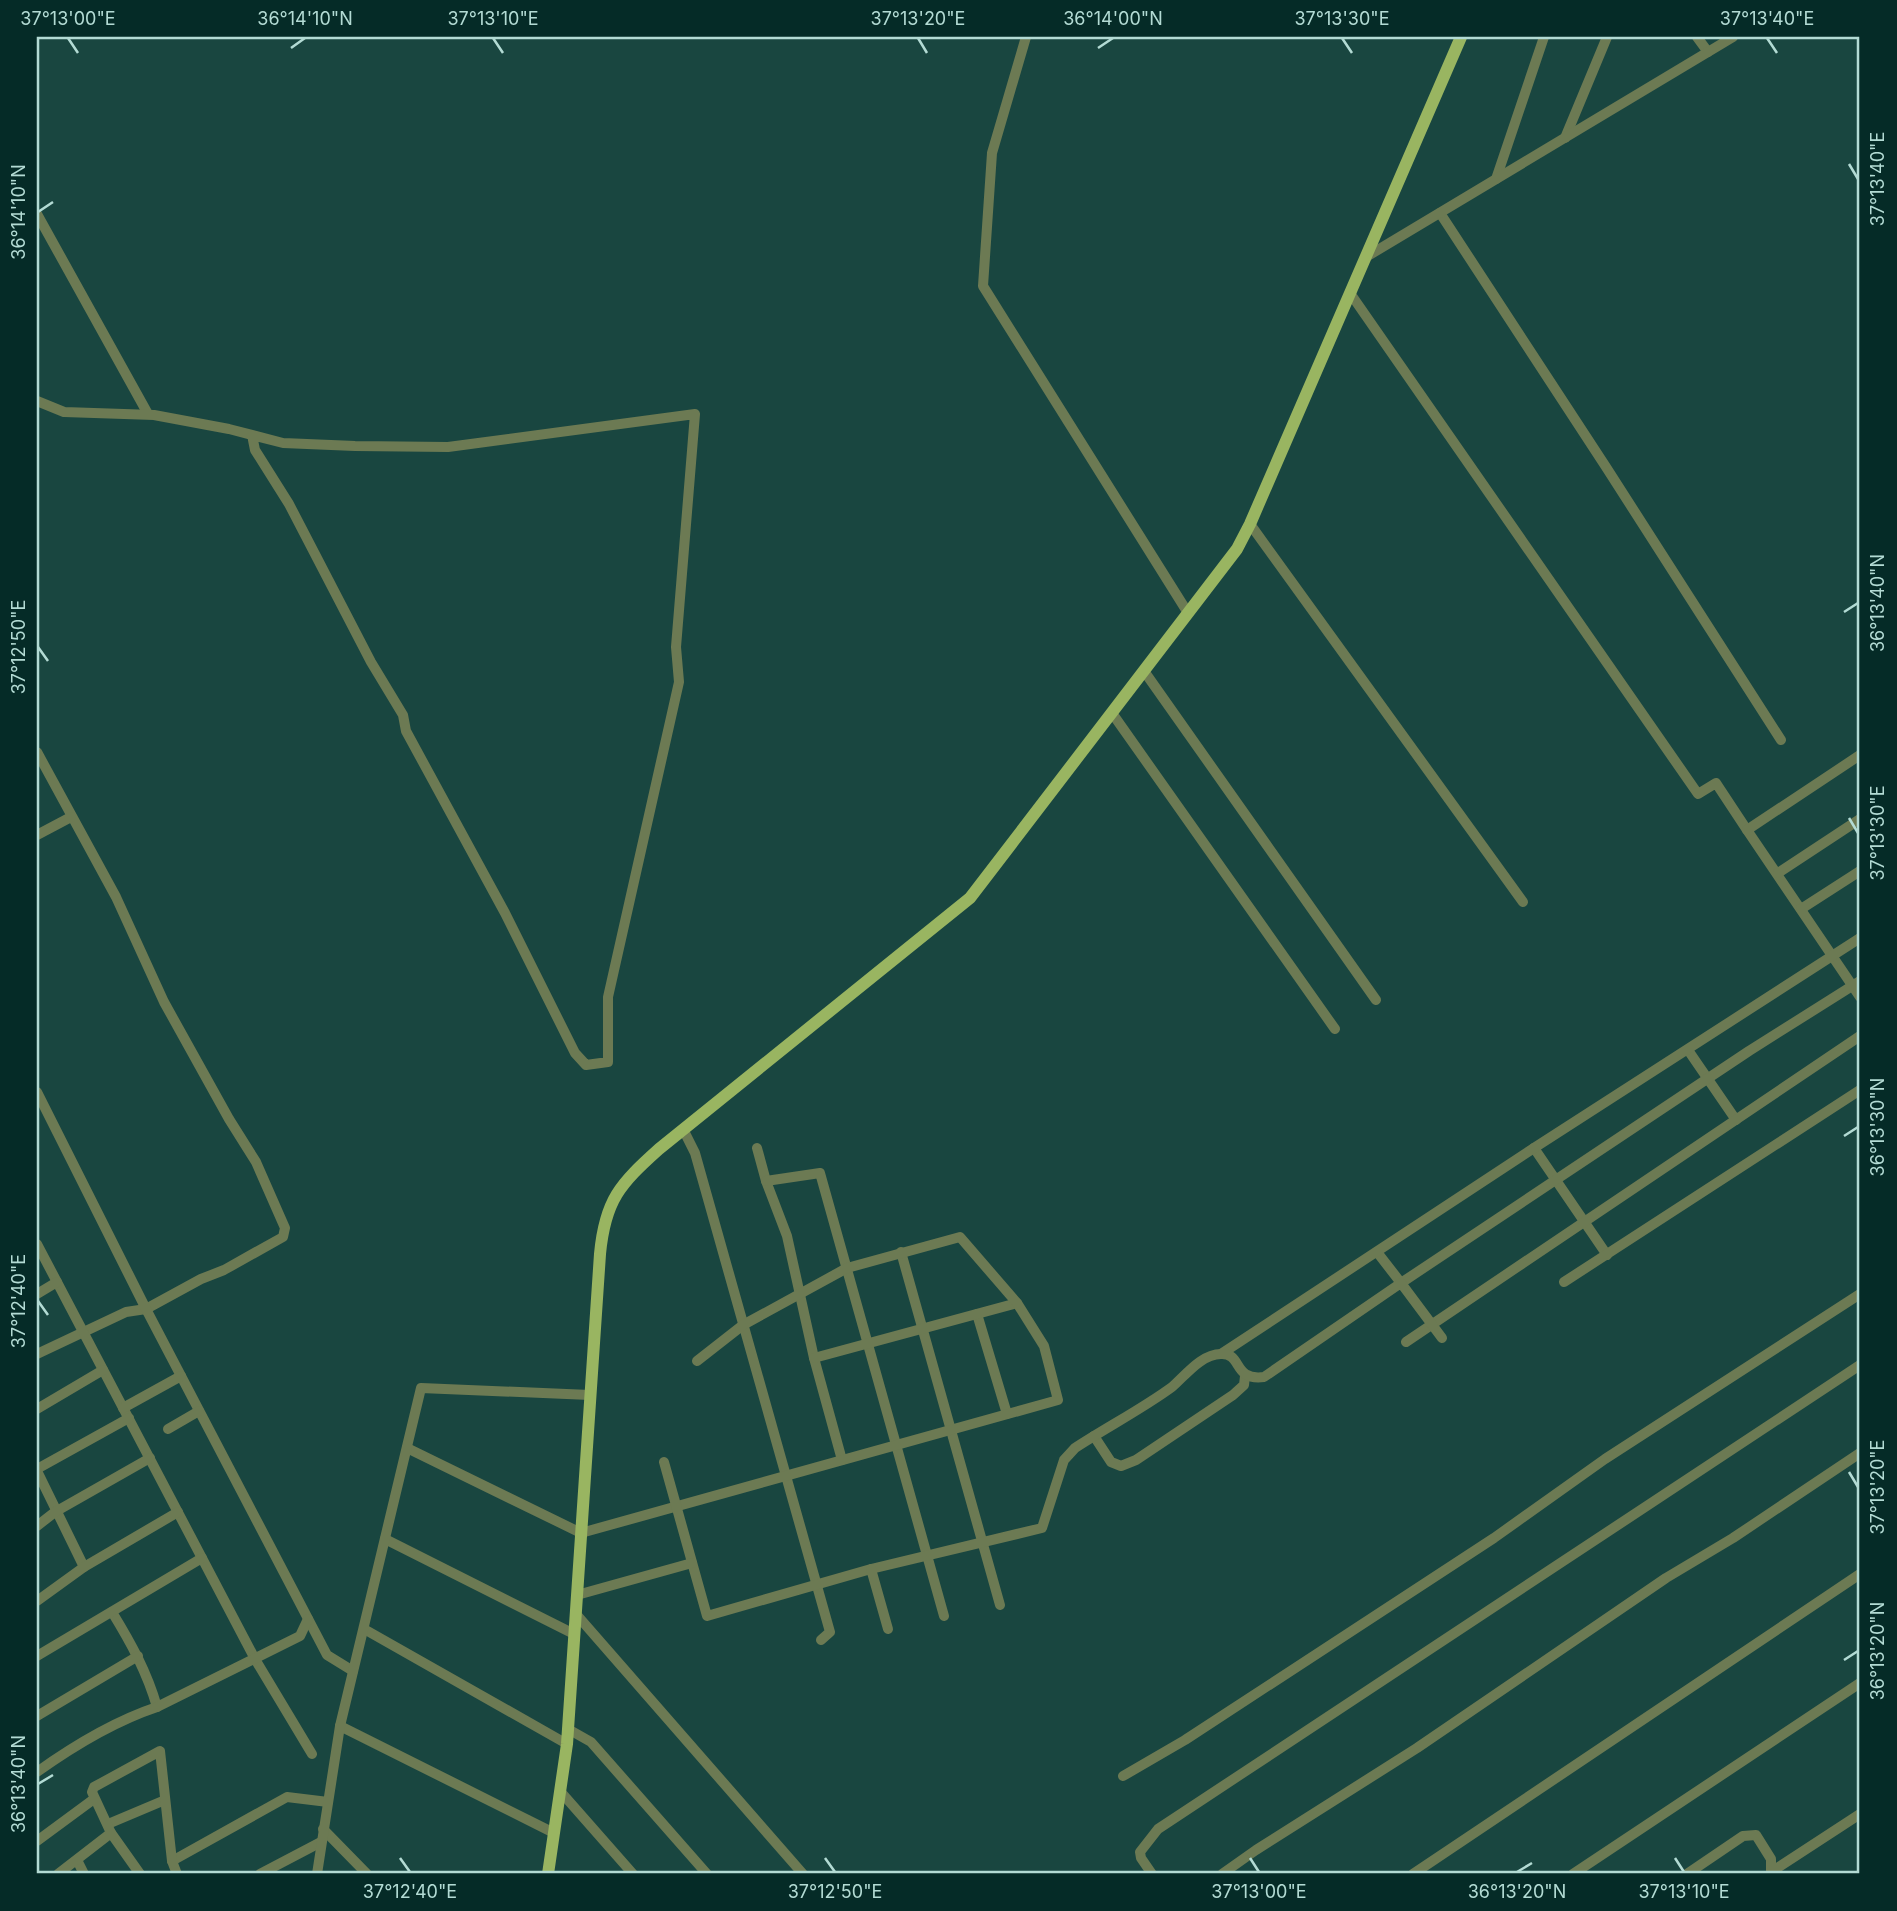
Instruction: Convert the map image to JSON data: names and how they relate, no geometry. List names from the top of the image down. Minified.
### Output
{"coordinates":["37°13'00\"E","36°14'10\"N","37°13'10\"E","37°13'20\"E","36°14'00\"N","37°13'30\"E","37°13'40\"E","36°13'40\"N","37°12'50\"E","36°13'30\"N","37°12'40\"E","36°13'20\"N"]}
